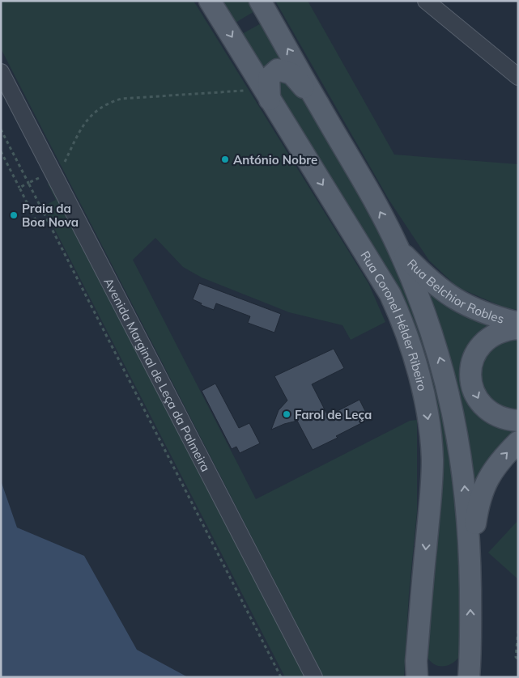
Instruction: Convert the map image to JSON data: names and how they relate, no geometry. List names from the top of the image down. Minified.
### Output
{"streets":{"main road":["Rua Belchior Robles","Rua Coronel Hélder Ribeiro"],"street":["Avenida Marginal de Leça da Palmeira"]},"places":["António Nobre","Praia da Boa Nova","Farol de Leça"]}
